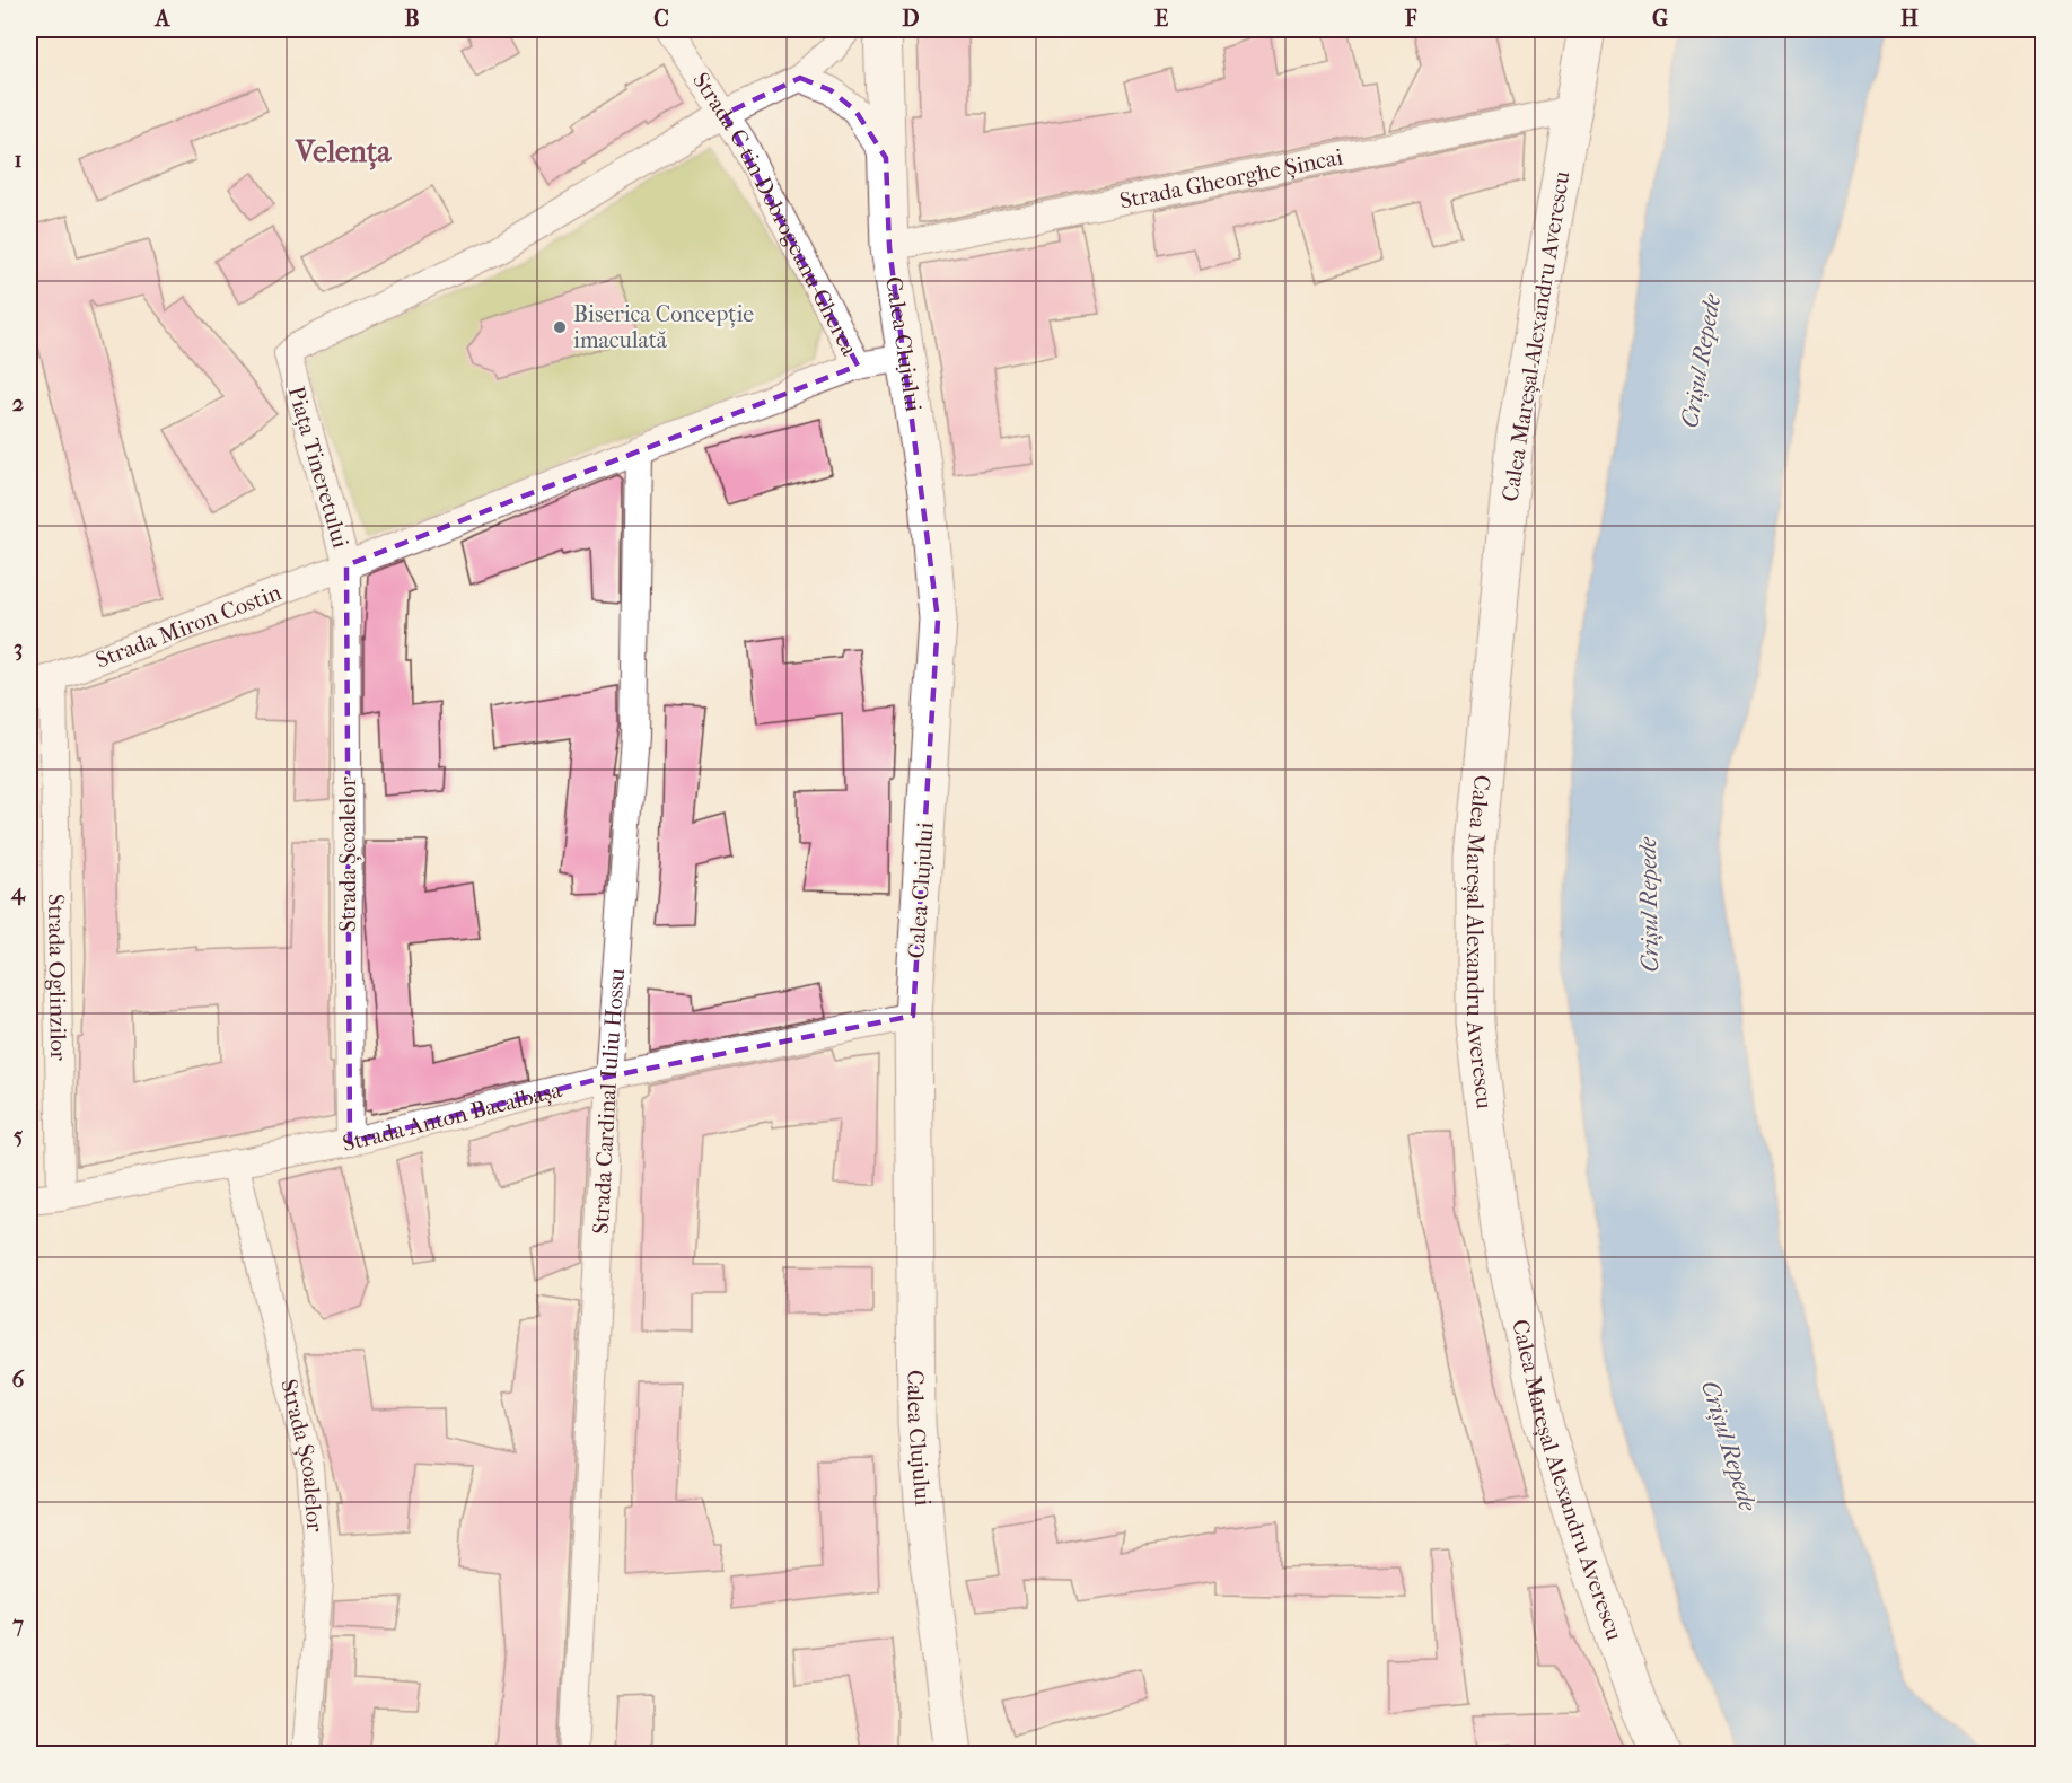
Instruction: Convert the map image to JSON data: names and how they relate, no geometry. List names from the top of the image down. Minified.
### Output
{"streets":{"main road":["Calea Mareșal Alexandru Averescu","Calea Clujului"],"street":["Strada Gheorghe Șincai","Strada C-tin Dobrogeanu-Gherea","Piața Tineretului","Strada Miron Costin","Strada Școalelor","Strada Oglinzilor","Strada Cardinal Iuliu Hossu","Strada Anton Bacalbașa"]},"crossings":[["Strada Gheorghe Șincai","Calea Mareșal Alexandru Averescu"],["Strada Gheorghe Șincai","Calea Clujului"],["Strada C-tin Dobrogeanu-Gherea","Piața Tineretului"],["Calea Clujului","Piața Tineretului"],["Calea Clujului","Strada Anton Bacalbașa"],["Piața Tineretului","Strada Miron Costin"],["Piața Tineretului","Strada Școalelor"],["Piața Tineretului","Strada Cardinal Iuliu Hossu"],["Strada Miron Costin","Strada Școalelor"],["Strada Miron Costin","Strada Oglinzilor"],["Strada Școalelor","Strada Anton Bacalbașa"],["Strada Oglinzilor","Strada Anton Bacalbașa"],["Strada Cardinal Iuliu Hossu","Strada Anton Bacalbașa"]],"districts":["Velența"],"water":["Crișul Repede"],"places":["Biserica Concepție imaculată"],"grid":{"columns":["A","B","C","D","E","F","G","H"],"rows":["1","2","3","4","5","6","7"]}}
